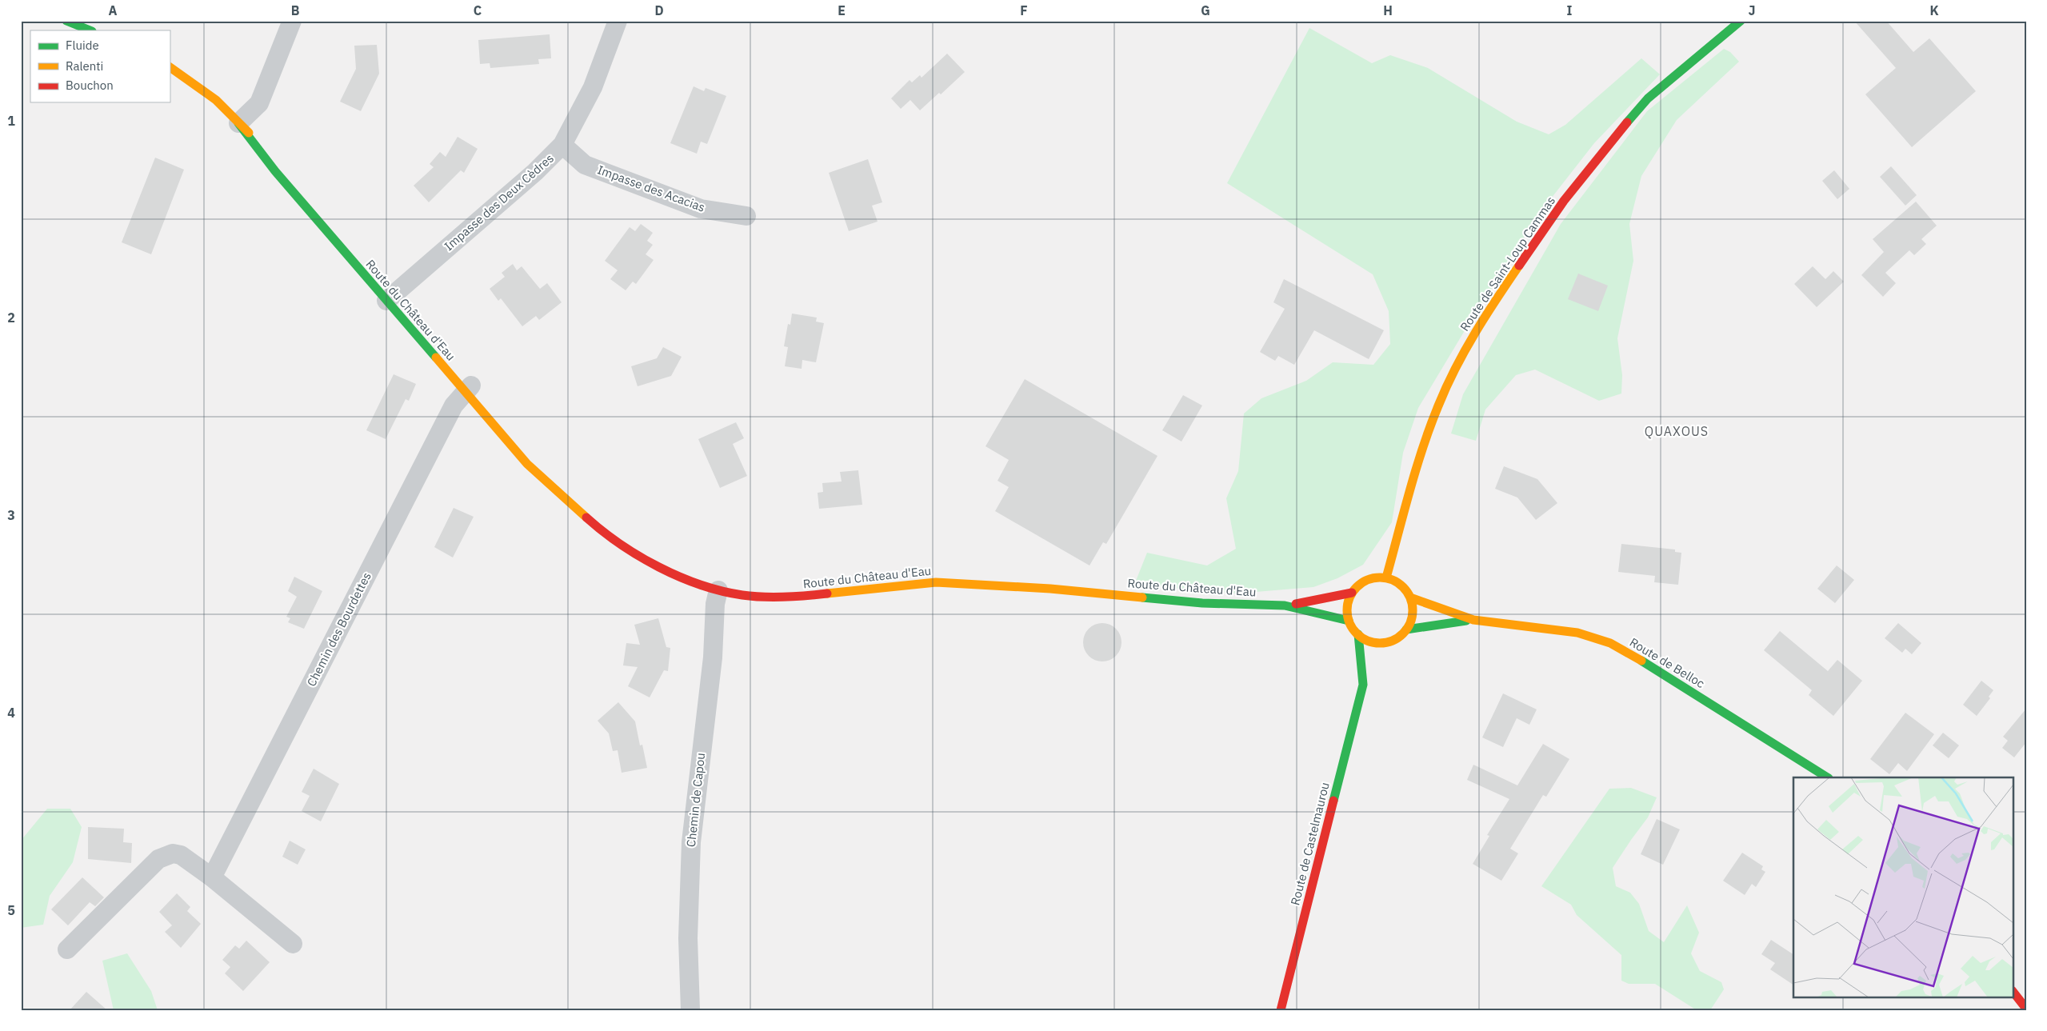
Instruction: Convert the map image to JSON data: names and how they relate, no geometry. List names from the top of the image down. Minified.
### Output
{"streets":{"street":["Impasse des Acacias","Impasse des Deux Cèdres","Route de Saint-Loup Cammas","Route du Château d'Eau","Chemin des Bourdettes","Route de Belloc","Chemin de Capou","Route de Castelmaurou"]},"crossings":[["Impasse des Acacias","Impasse des Deux Cèdres"],["Impasse des Deux Cèdres","Route du Château d'Eau"],["Route de Saint-Loup Cammas","Route du Château d'Eau"],["Route de Saint-Loup Cammas","Route de Belloc"],["Route de Saint-Loup Cammas","Route de Castelmaurou"],["Route du Château d'Eau","Chemin des Bourdettes"],["Route du Château d'Eau","Route de Belloc"],["Route du Château d'Eau","Chemin de Capou"],["Route du Château d'Eau","Route de Castelmaurou"],["Route de Belloc","Route de Castelmaurou"]],"districts":["QUAXOUS"],"legend":["Fluide","Ralenti","Bouchon"],"grid":{"columns":["A","B","C","D","E","F","G","H","I","J","K"],"rows":["1","2","3","4","5"]}}
